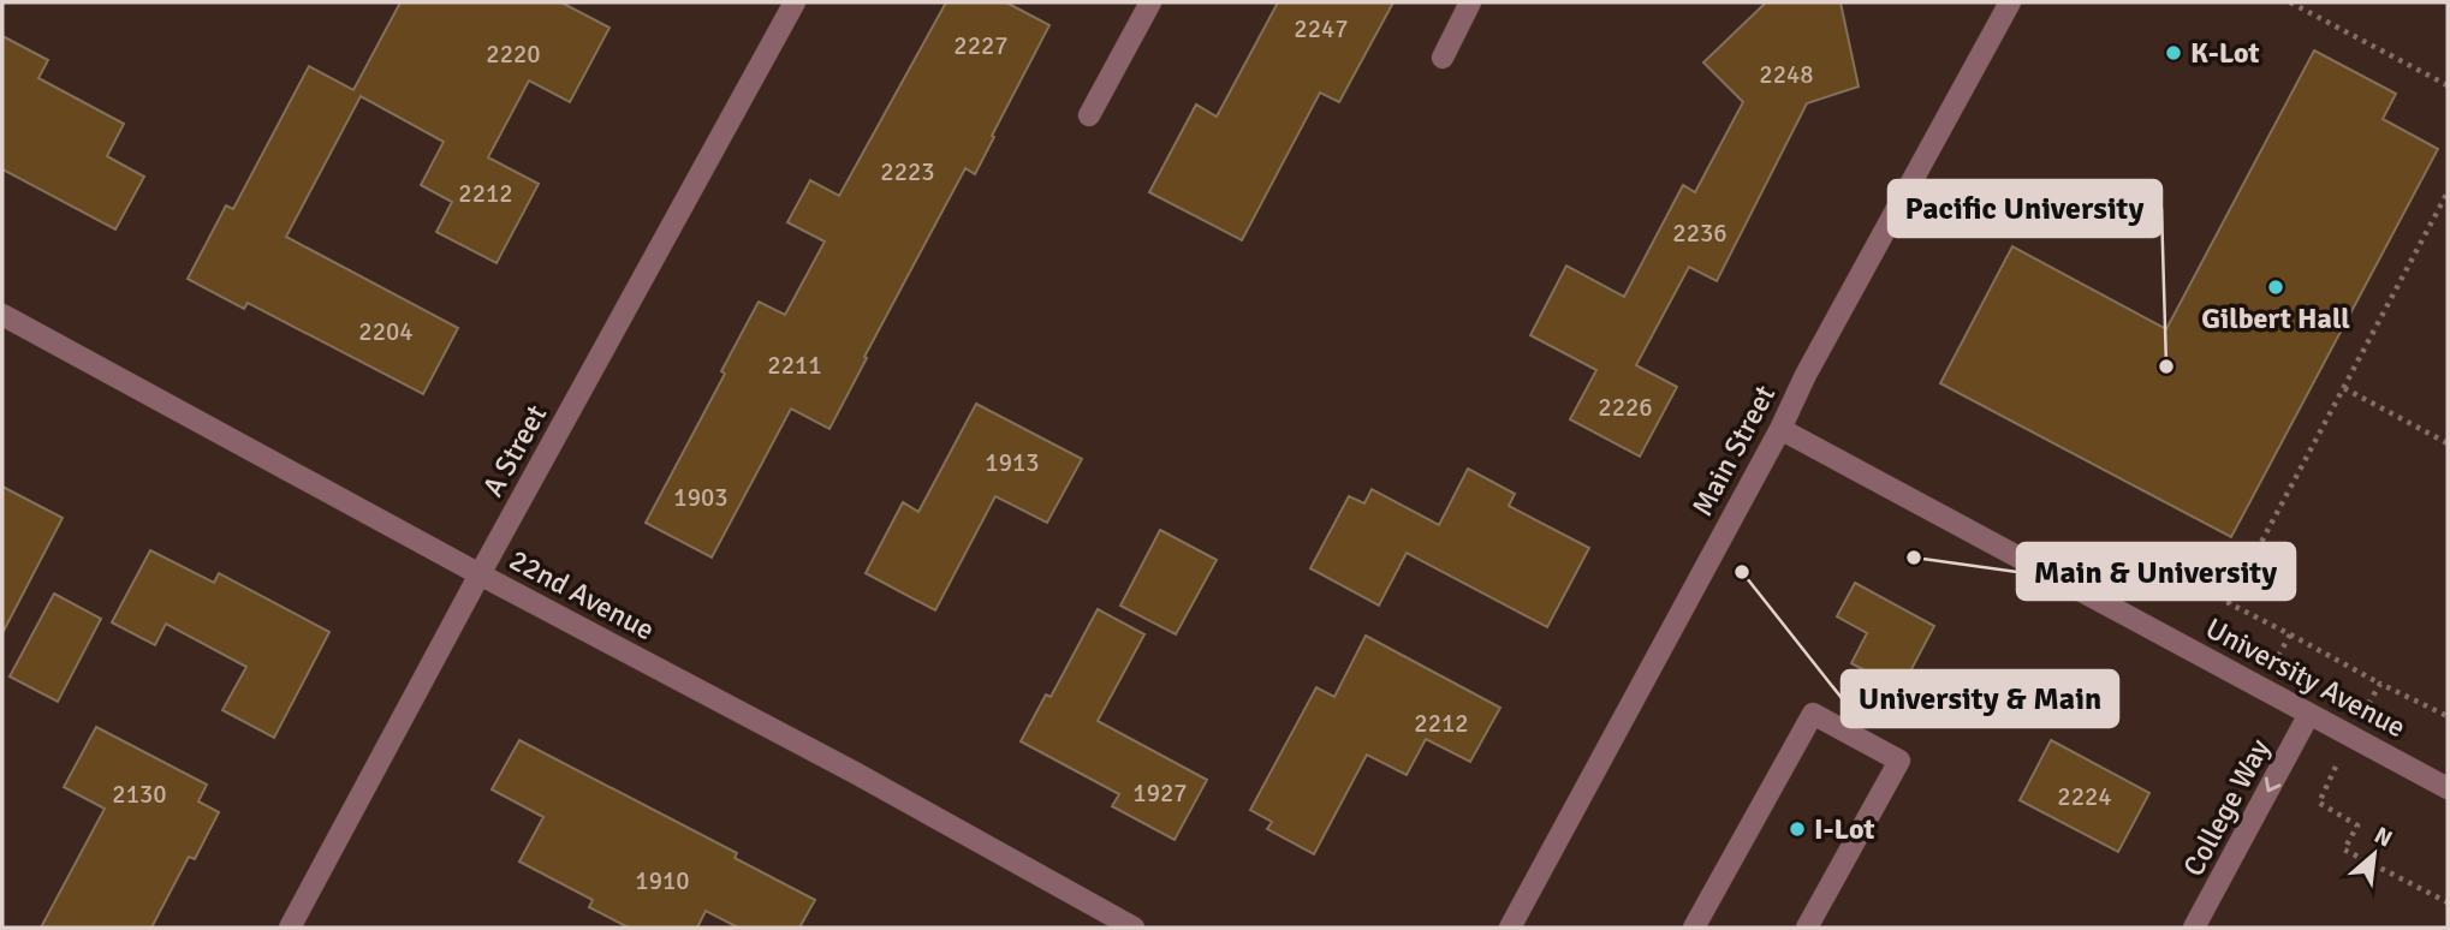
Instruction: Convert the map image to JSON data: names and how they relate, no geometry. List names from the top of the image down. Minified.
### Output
{"streets":{"street":["A Street","Main Street","22nd Avenue","University Avenue","College Way"]},"crossings":[["A Street","22nd Avenue"],["Main Street","University Avenue"],["University Avenue","College Way"]],"one_way":["College Way"],"places":["K-Lot","Gilbert Hall","Pacific University","Main & University","University & Main","I-Lot"],"house_numbers":["2247","2227","2220","2248","2223","2212","2236","2204","2211","2226","1913","1903","2212","1927","2130","2224","1910"],"north":"top right"}
